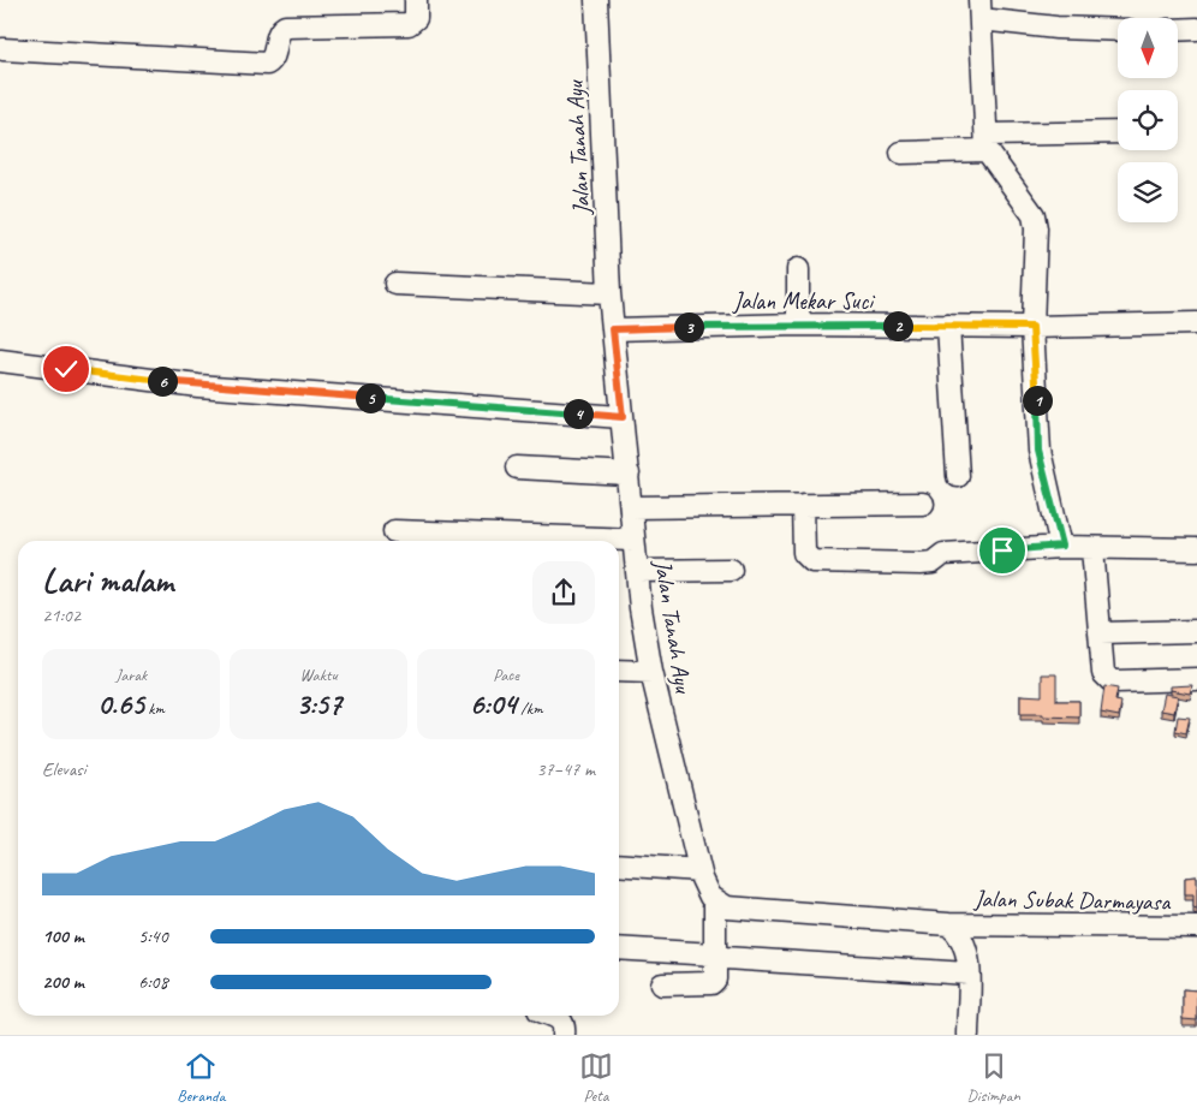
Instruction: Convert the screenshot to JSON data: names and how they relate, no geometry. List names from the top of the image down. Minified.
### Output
{"streets":{"street":["Jalan Tanah Ayu","Jalan Mekar Suci","Jalan Subak Darmayasa"]},"crossings":[["Jalan Tanah Ayu","Jalan Mekar Suci"]],"north":"bottom","page":{"pins":["2","3","6","5","1","4"],"heading":["Lari malam","21:02"],"stats":[["Jarak","0.65 km"],["Waktu","3:57"],["Pace","6:04 /km"]],"chart":["Elevasi","37–47 m"],"list":[{"name":"100 m","note":"5:40"},{"name":"200 m","note":"6:08"}],"tabs":["Beranda","Peta","Disimpan"]}}
